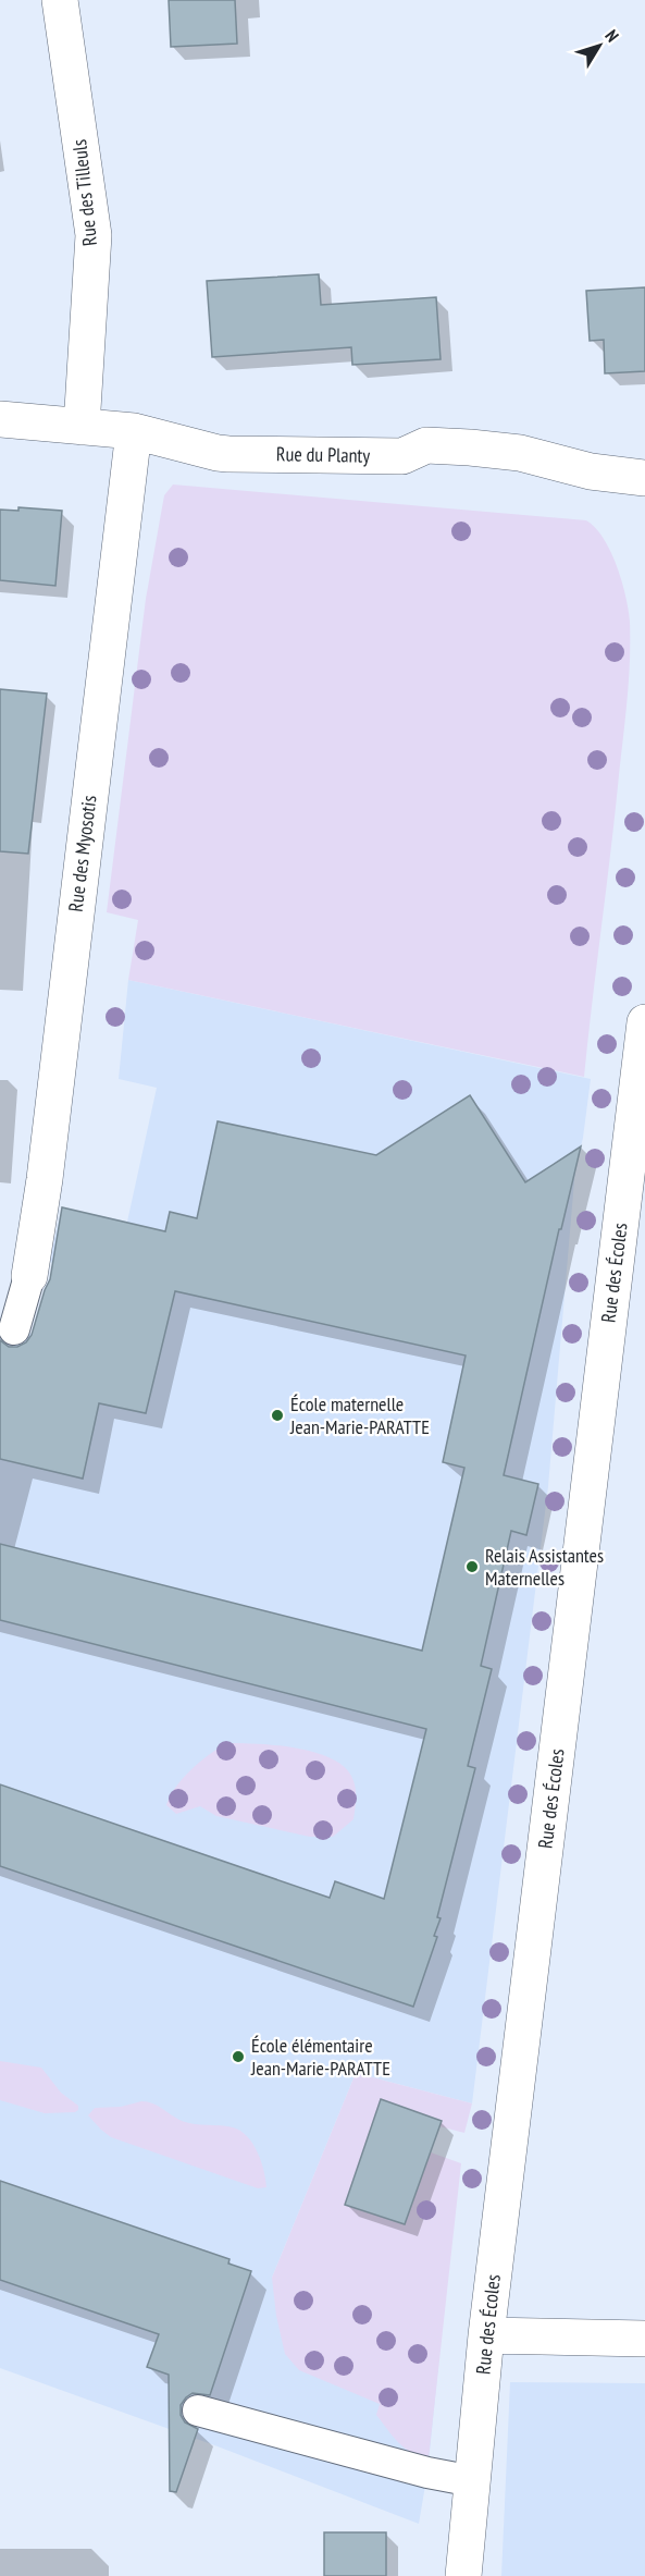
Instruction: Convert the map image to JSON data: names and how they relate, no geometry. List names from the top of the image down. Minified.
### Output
{"streets":{"street":["Rue des Tilleuls","Rue du Planty","Rue des Myosotis","Rue des Écoles"]},"crossings":[["Rue des Tilleuls","Rue du Planty"],["Rue du Planty","Rue des Myosotis"]],"places":["École maternelle Jean-Marie-PARATTE","Relais Assistantes Maternelles","École élémentaire Jean-Marie-PARATTE"],"north":"top right"}
